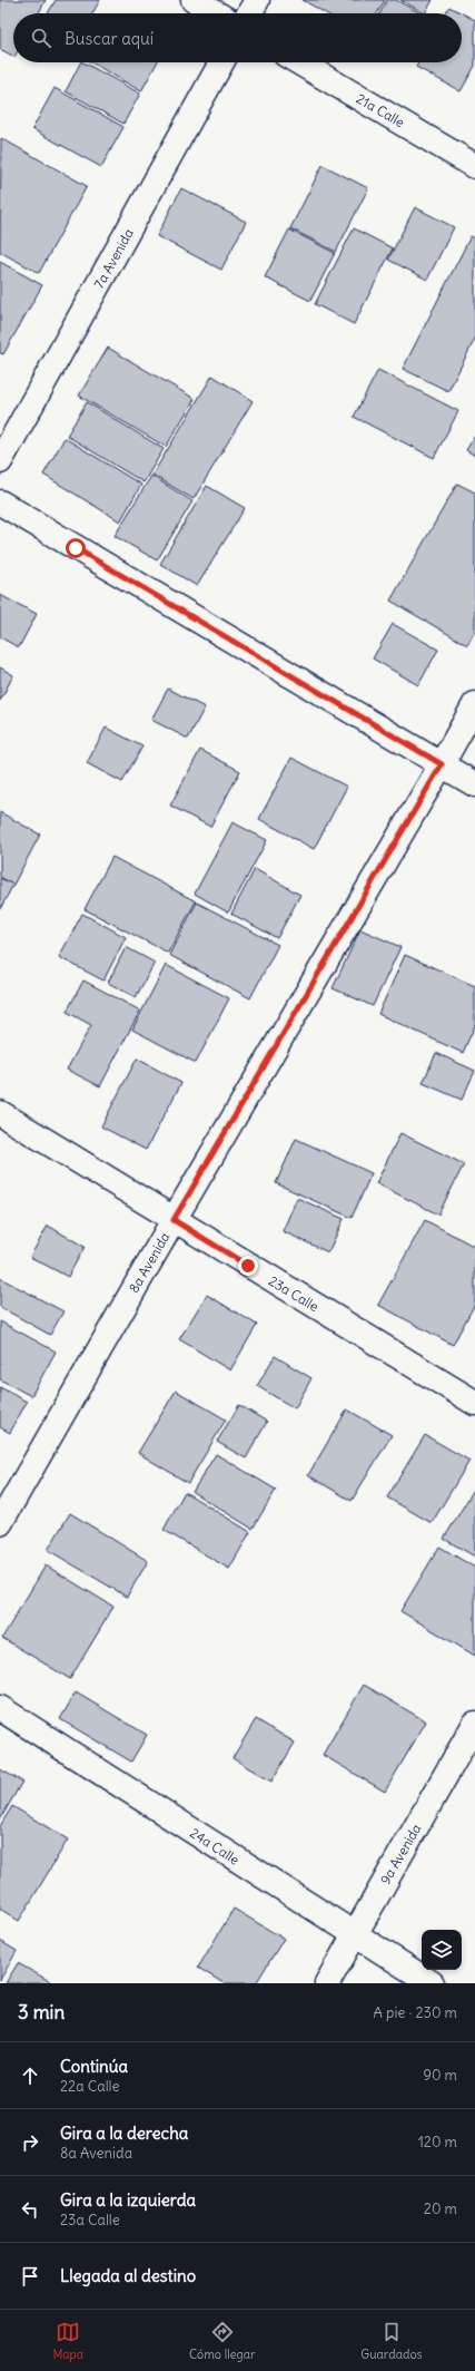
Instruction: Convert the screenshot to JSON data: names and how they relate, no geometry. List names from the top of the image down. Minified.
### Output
{"streets":{"street":["21a Calle","7a Avenida","8a Avenida","23a Calle","24a Calle","9a Avenida"]},"crossings":[["8a Avenida","23a Calle"],["24a Calle","9a Avenida"]],"page":{"search":"Buscar aquí","heading":["3 min","A pie · 230 m"],"list":[["Continúa","22a Calle","90 m"],["Gira a la derecha","8a Avenida","120 m"],["Gira a la izquierda","23a Calle","20 m"],"Llegada al destino"],"nav":["Mapa","Cómo llegar","Guardados"]}}
